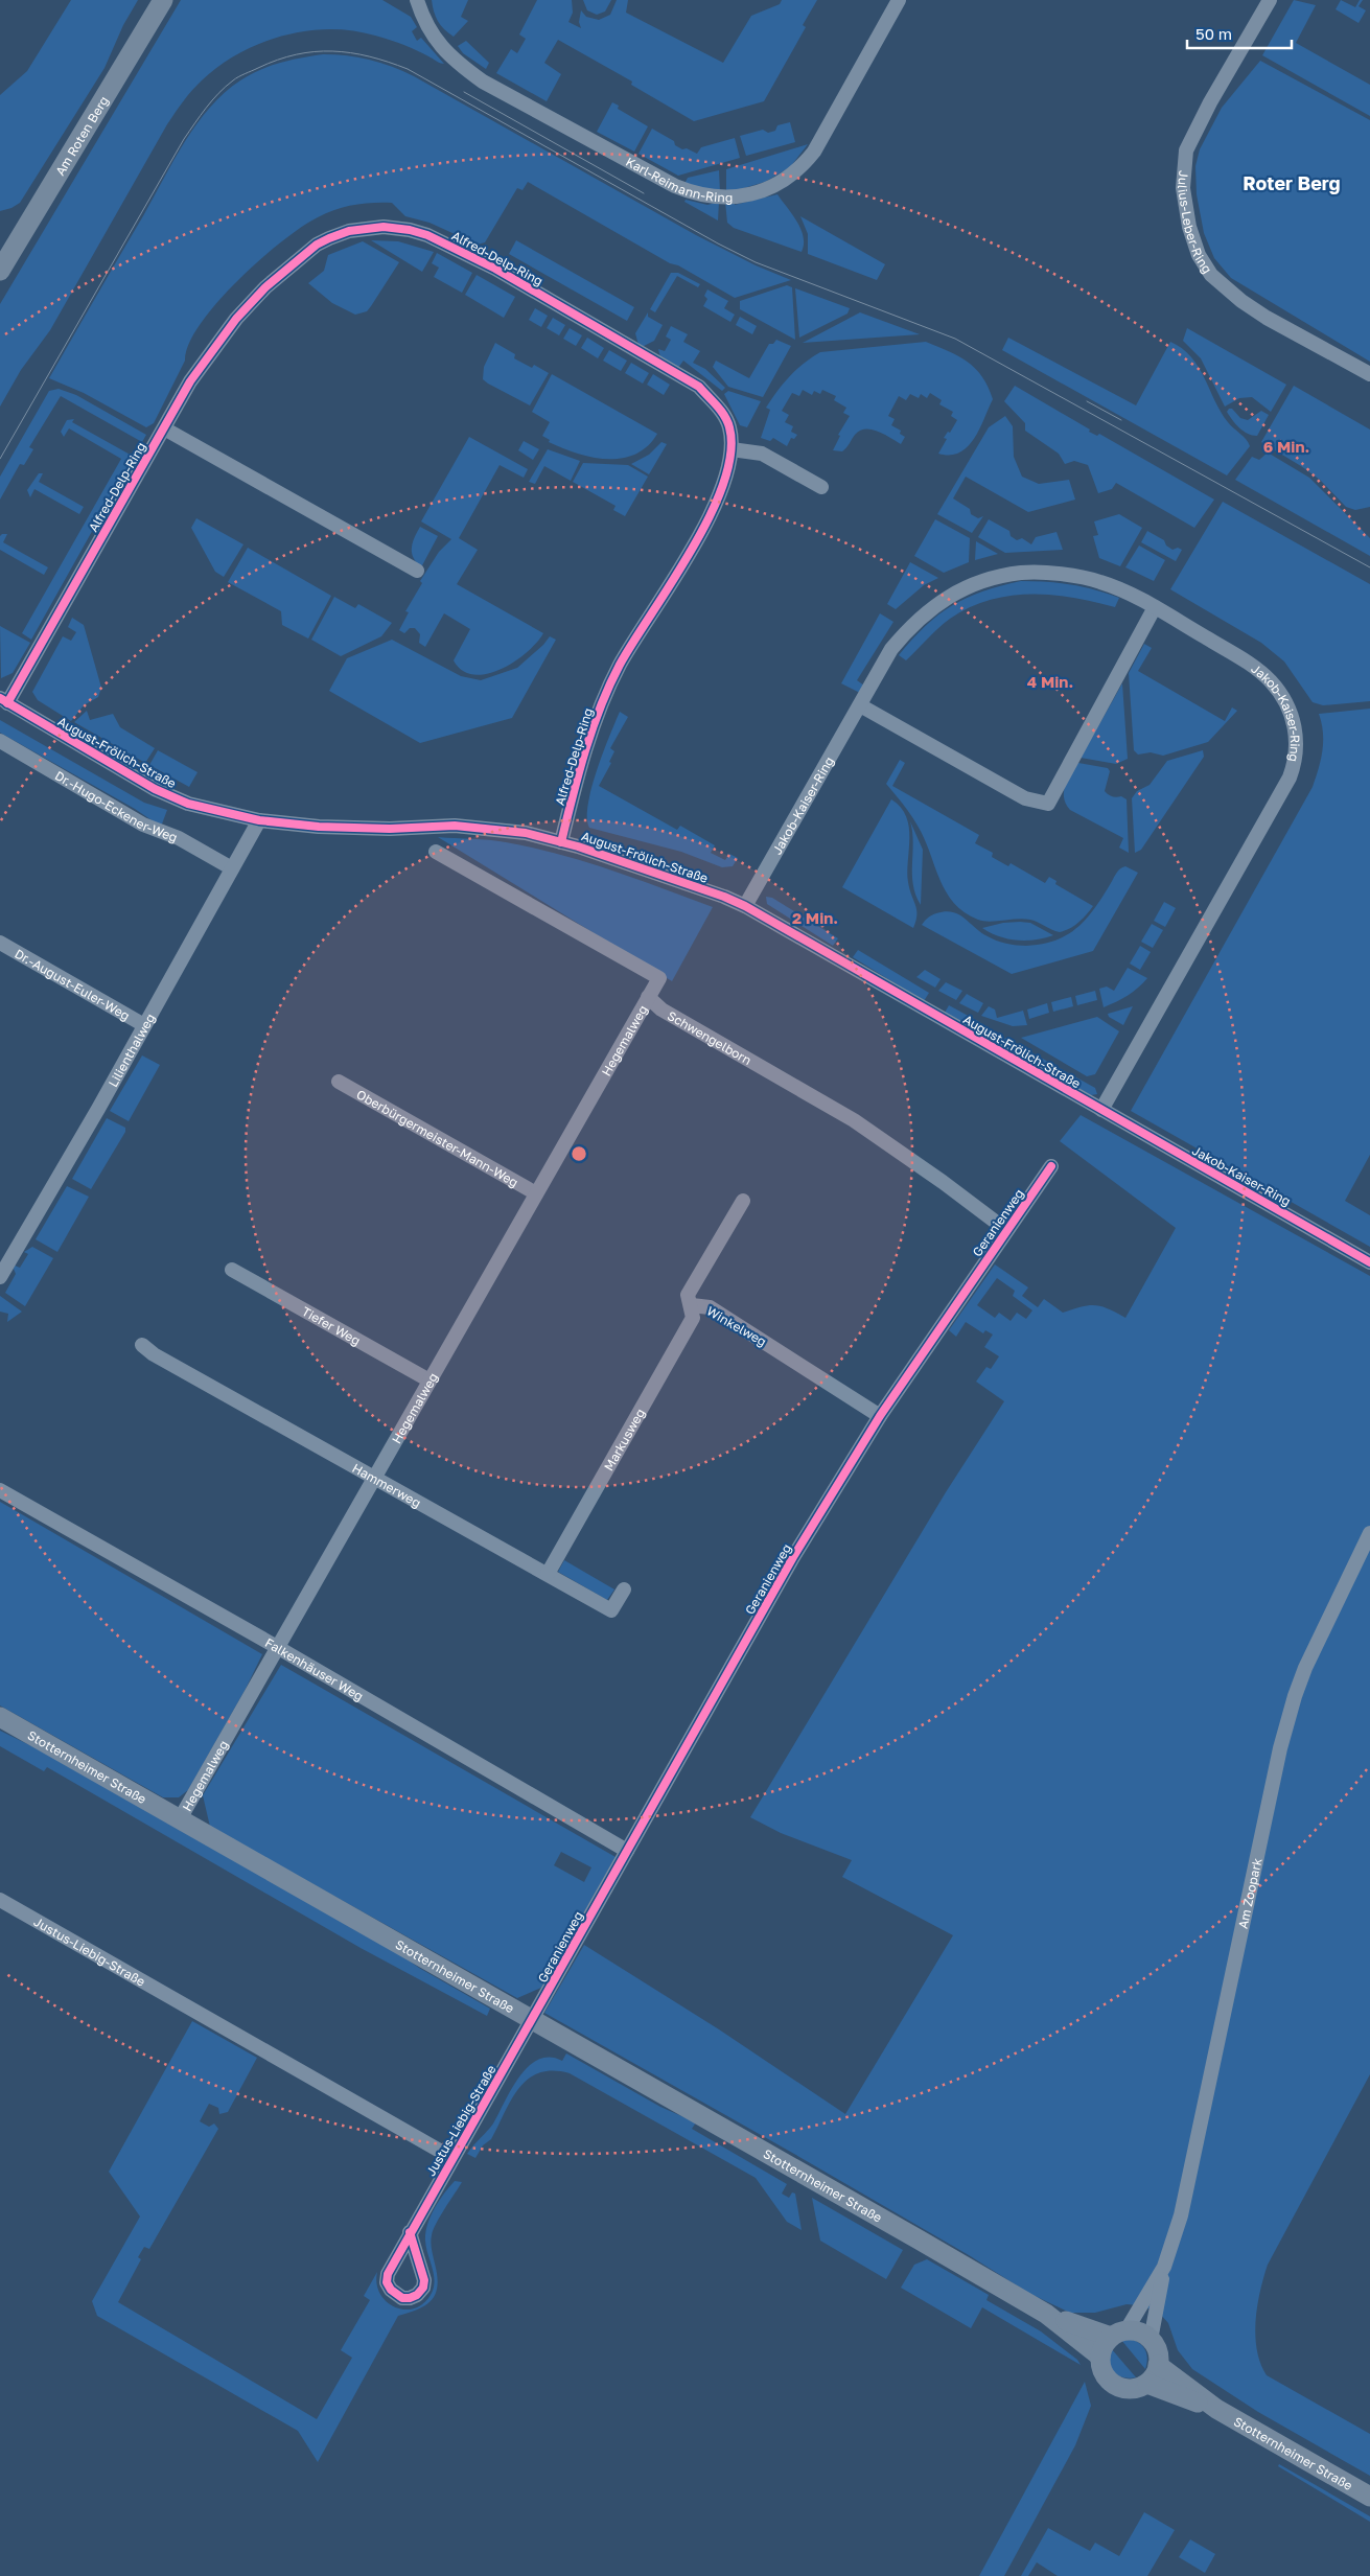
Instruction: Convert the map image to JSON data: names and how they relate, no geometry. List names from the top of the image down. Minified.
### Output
{"streets":{"main road":["Am Roten Berg","Stotternheimer Straße"],"street":["Karl-Reimann-Ring","Julius-Leber-Ring","Alfred-Delp-Ring","Jakob-Kaiser-Ring","August-Frölich-Straße","Dr.-Hugo-Eckener-Weg","Dr.-August-Euler-Weg","Schwengelborn","Hegemalweg","Lilienthalweg","Oberbürgermeister-Mann-Weg","Geranienweg","Tiefer Weg","Winkelweg","Markusweg","Hammerweg","Falkenhäuser Weg","Am Zoopark","Justus-Liebig-Straße"]},"crossings":[["Alfred-Delp-Ring","August-Frölich-Straße"],["Jakob-Kaiser-Ring","August-Frölich-Straße"],["August-Frölich-Straße","Lilienthalweg"],["Dr.-Hugo-Eckener-Weg","Lilienthalweg"],["Dr.-August-Euler-Weg","Lilienthalweg"],["Schwengelborn","Hegemalweg"],["Schwengelborn","Geranienweg"],["Hegemalweg","Oberbürgermeister-Mann-Weg"],["Hegemalweg","Tiefer Weg"],["Hegemalweg","Hammerweg"],["Hegemalweg","Falkenhäuser Weg"],["Hegemalweg","Stotternheimer Straße"],["Geranienweg","Winkelweg"],["Geranienweg","Falkenhäuser Weg"],["Geranienweg","Stotternheimer Straße"],["Geranienweg","Justus-Liebig-Straße"],["Winkelweg","Markusweg"],["Markusweg","Hammerweg"],["Stotternheimer Straße","Justus-Liebig-Straße"]],"districts":["Roter Berg"],"scale_bar":"50 m","rings":["6 Min.","4 Min.","2 Min."]}
